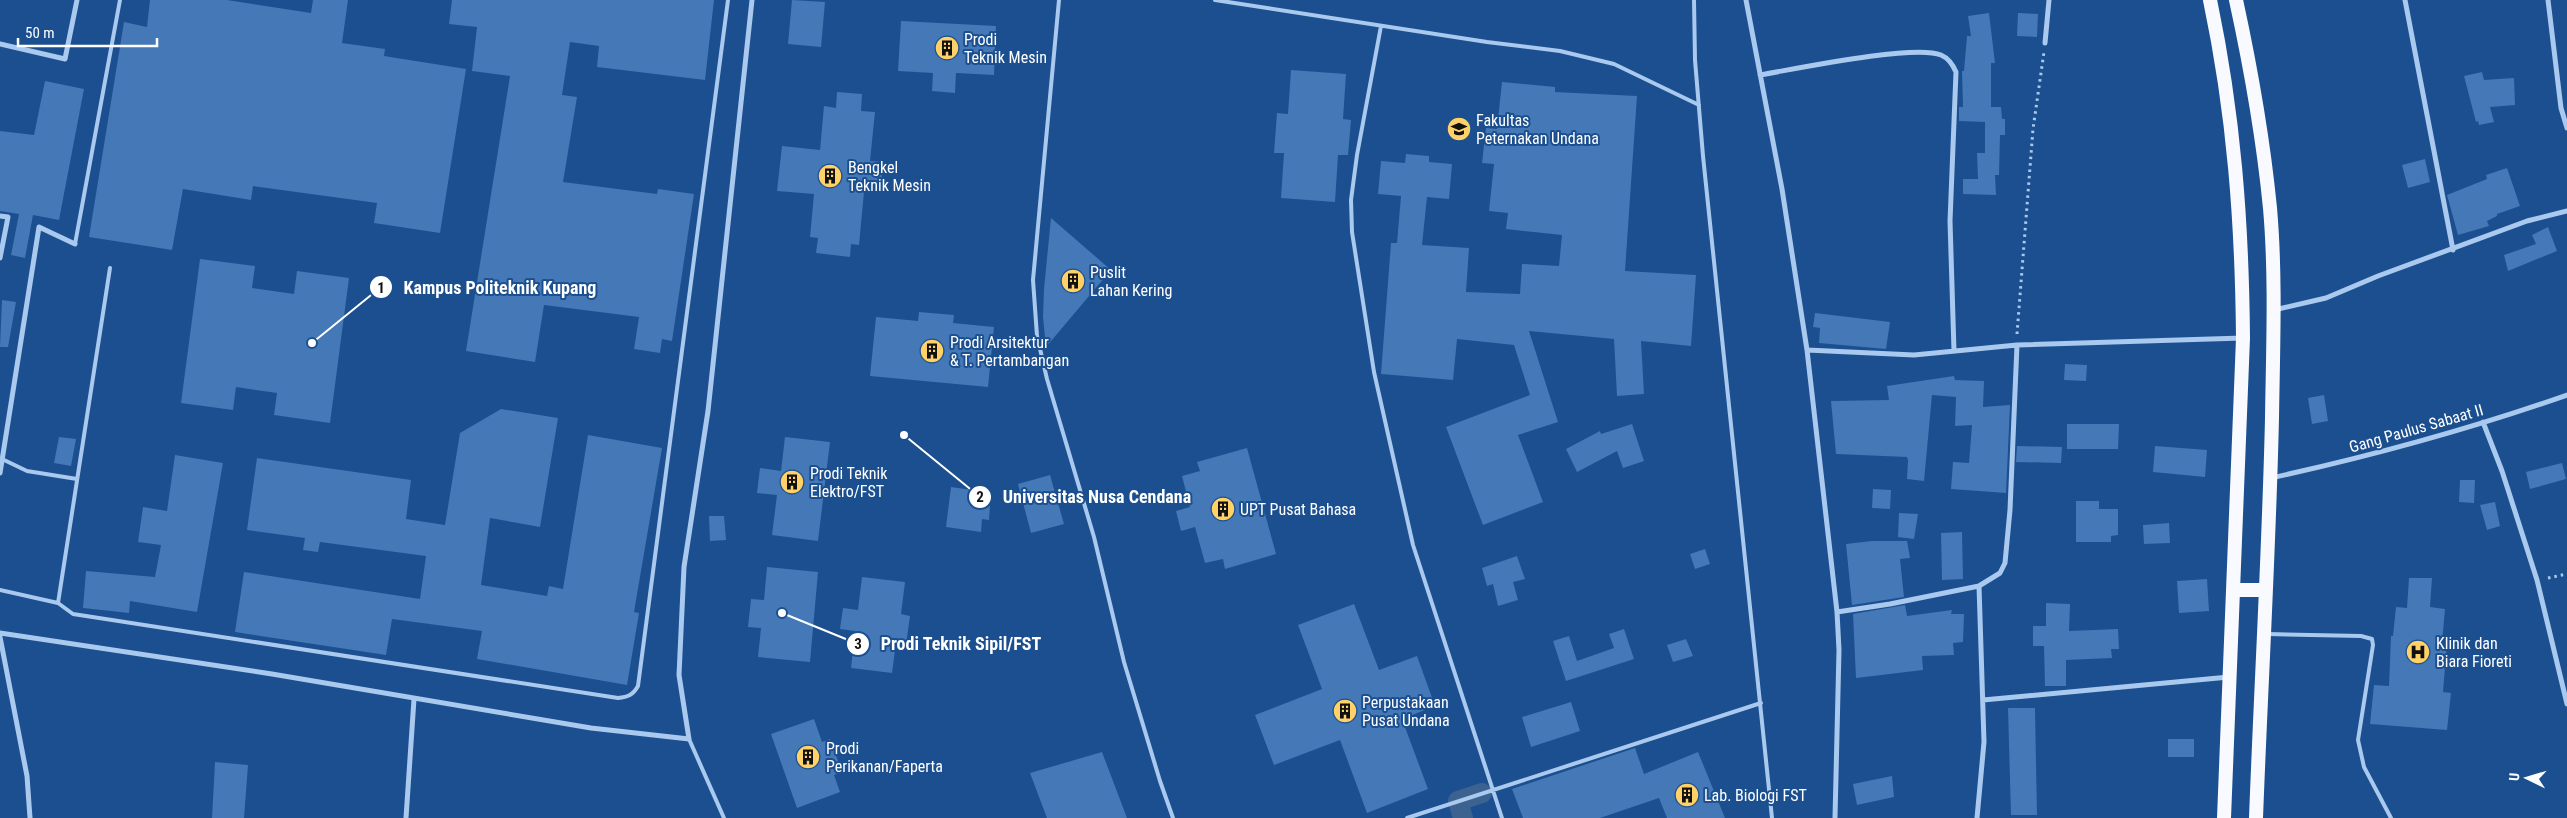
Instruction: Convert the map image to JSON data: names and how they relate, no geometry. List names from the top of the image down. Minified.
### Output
{"streets":{"street":["Gang Paulus Sabaat II"]},"places":{"building":["Prodi Teknik Mesin","Bengkel Teknik Mesin","Puslit Lahan Kering","Prodi Arsitektur & T. Pertambangan","Prodi Teknik Elektro/FST","UPT Pusat Bahasa","Perpustakaan Pusat Undana","Prodi Perikanan/Faperta","Lab. Biologi FST"],"school or university":["Fakultas Peternakan Undana"],"other":["Kampus Politeknik Kupang","Universitas Nusa Cendana","Prodi Teknik Sipil/FST"],"hospital":["Klinik dan Biara Fioreti"]},"scale_bar":"50 m","north":"left"}
